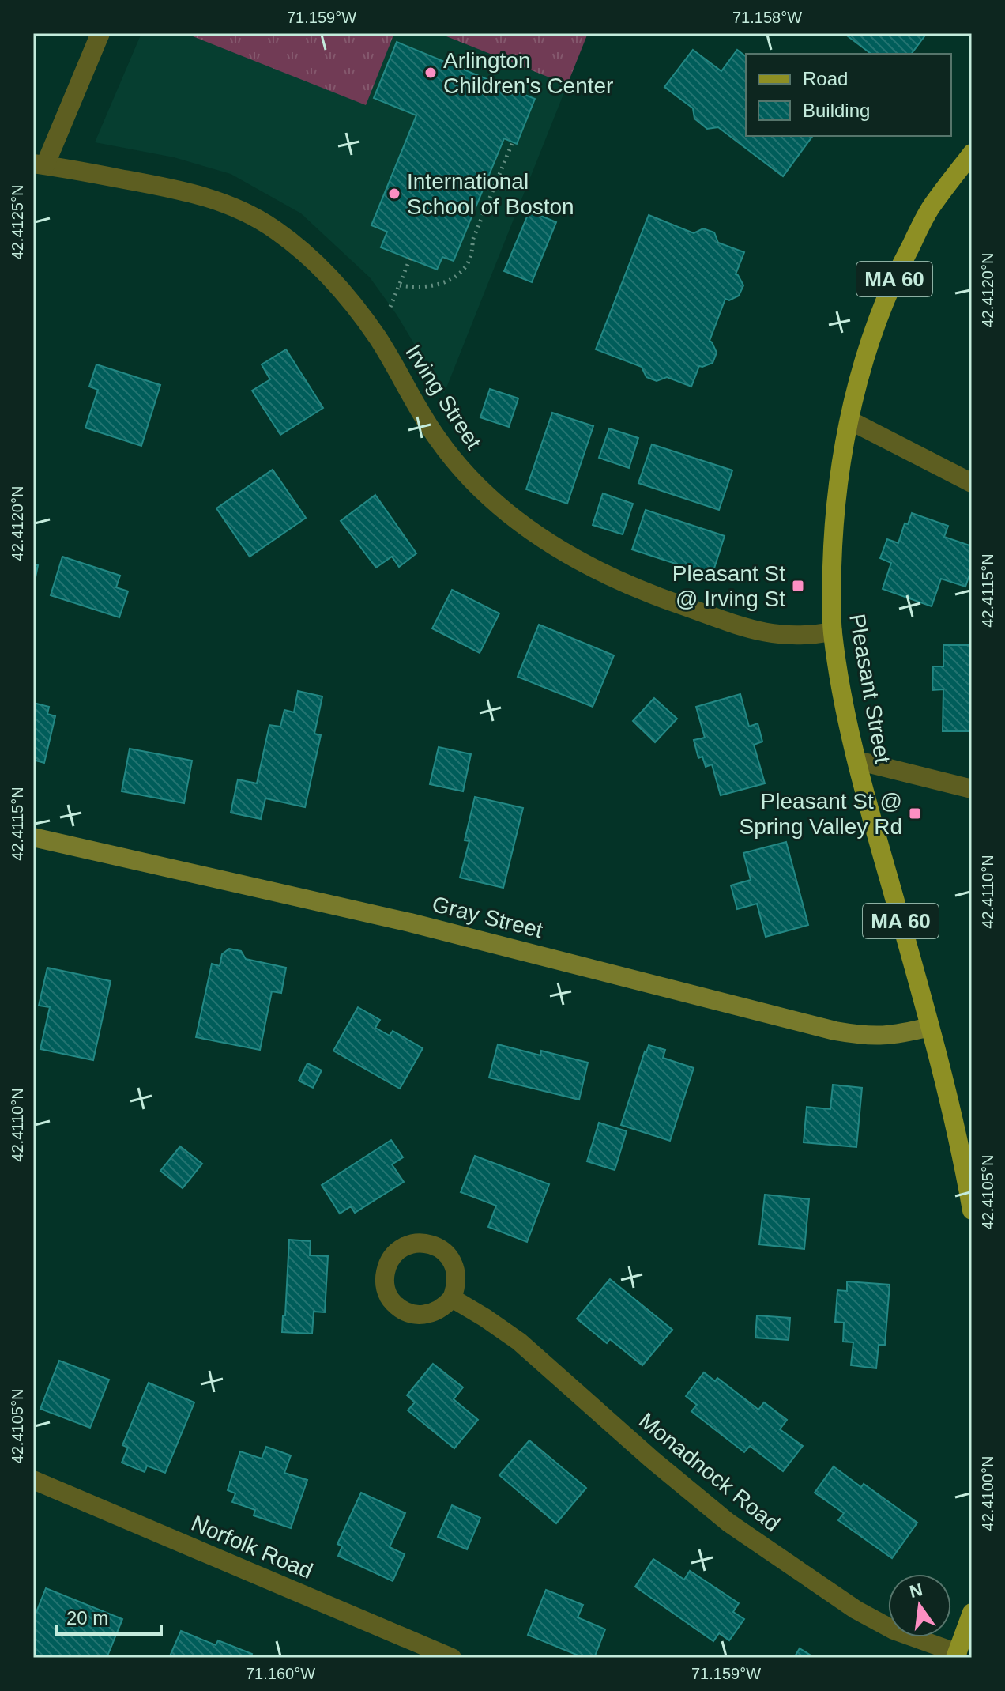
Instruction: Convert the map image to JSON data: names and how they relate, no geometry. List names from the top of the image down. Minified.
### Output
{"streets":{"main road":["MA 60","Pleasant Street"],"street":["Irving Street","Gray Street","Monadnock Road","Norfolk Road"]},"crossings":[["Irving Street","Pleasant Street"],["Pleasant Street","Gray Street"]],"places":{"other":["Arlington Children's Center","International School of Boston"],"transit":["Pleasant St @ Irving St","Pleasant St @ Spring Valley Rd"]},"legend":["Road","Building"],"scale_bar":"20 m","north":"top","coordinates":["71.159°W","71.158°W","42.4125°N","42.4120°N","42.4115°N","42.4110°N","42.4105°N","42.4100°N","71.160°W"]}
